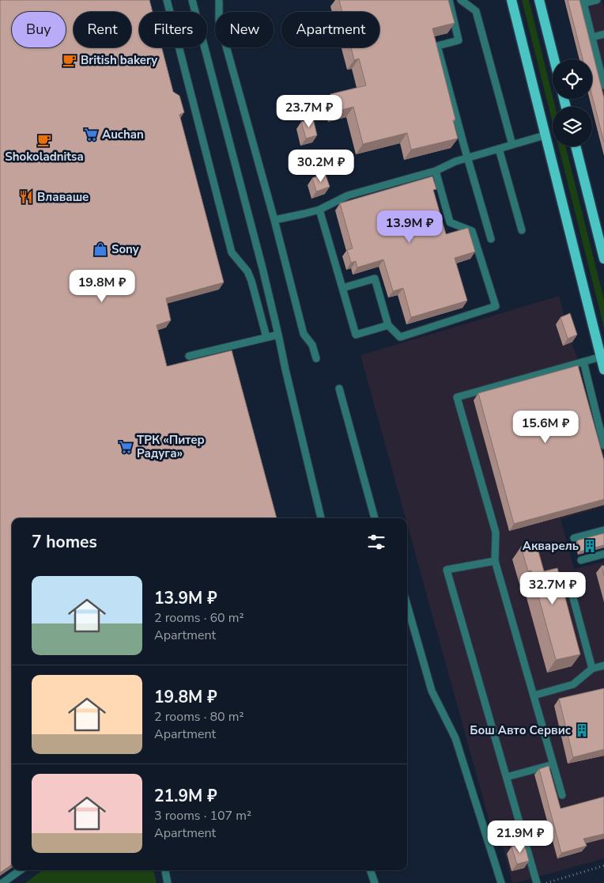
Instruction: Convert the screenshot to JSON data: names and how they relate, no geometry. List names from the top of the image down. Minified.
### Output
{"places":{"cafe":["British bakery","Shokoladnitsa"],"supermarket":["Auchan","ТРК «Питер Радуга»"],"restaurant":["Влаваше"],"shop":["Sony"],"building":["Акварель","Бош Авто Сервис"]},"page":{"chip":["Buy","Rent","Filters","New","Apartment"],"price":["23.7M ₽","30.2M ₽","13.9M ₽","19.8M ₽","15.6M ₽","32.7M ₽","21.9M ₽"],"heading":"7 homes","list":[{"name":"13.9M ₽","note":"2 rooms · 60 m² · Apartment"},{"name":"19.8M ₽","note":"2 rooms · 80 m² · Apartment"},{"name":"21.9M ₽","note":"3 rooms · 107 m² · Apartment"}]}}
